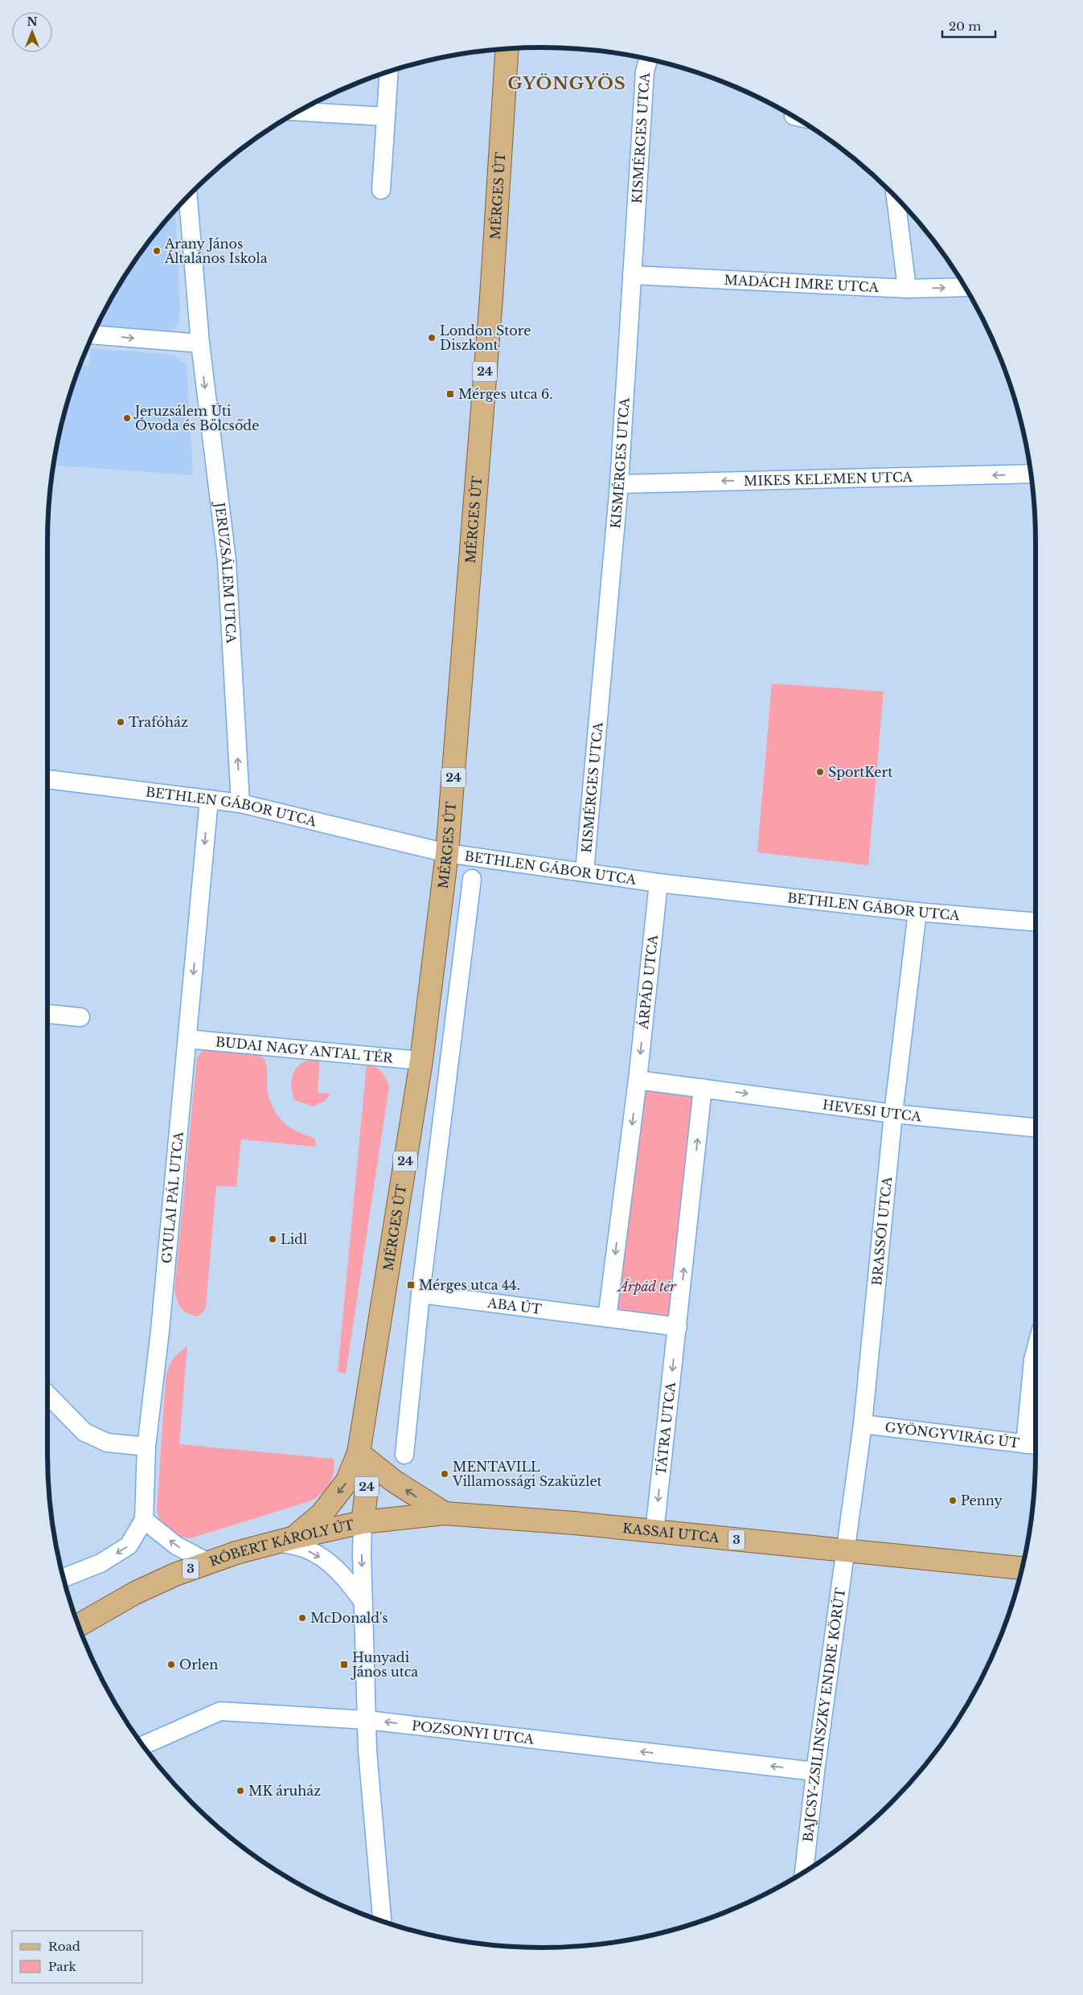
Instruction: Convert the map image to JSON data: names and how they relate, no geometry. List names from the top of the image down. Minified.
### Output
{"streets":{"main road":["MÉRGES ÚT","24","KASSAI UTCA","3","RÓBERT KÁROLY ÚT"],"street":["KISMÉRGES UTCA","MADÁCH IMRE UTCA","MIKES KELEMEN UTCA","JERUZSÁLEM UTCA","BETHLEN GÁBOR UTCA","ÁRPÁD UTCA","BUDAI NAGY ANTAL TÉR","HEVESI UTCA","GYULAI PÁL UTCA","BRASSÓI UTCA","ABA ÚT","TÁTRA UTCA","GYÖNGYVIRÁG ÚT","BAJCSY-ZSILINSZKY ENDRE KÖRÚT","POZSONYI UTCA"]},"crossings":[["KISMÉRGES UTCA","MADÁCH IMRE UTCA"],["KISMÉRGES UTCA","MIKES KELEMEN UTCA"],["KISMÉRGES UTCA","BETHLEN GÁBOR UTCA"],["MÉRGES ÚT","BETHLEN GÁBOR UTCA"],["MÉRGES ÚT","BUDAI NAGY ANTAL TÉR"],["MÉRGES ÚT","KASSAI UTCA"],["MÉRGES ÚT","RÓBERT KÁROLY ÚT"],["JERUZSÁLEM UTCA","BETHLEN GÁBOR UTCA"],["BETHLEN GÁBOR UTCA","ÁRPÁD UTCA"],["BETHLEN GÁBOR UTCA","GYULAI PÁL UTCA"],["BETHLEN GÁBOR UTCA","BRASSÓI UTCA"],["BUDAI NAGY ANTAL TÉR","GYULAI PÁL UTCA"],["HEVESI UTCA","BRASSÓI UTCA"],["BRASSÓI UTCA","GYÖNGYVIRÁG ÚT"],["BRASSÓI UTCA","KASSAI UTCA"],["BRASSÓI UTCA","BAJCSY-ZSILINSZKY ENDRE KÖRÚT"],["TÁTRA UTCA","KASSAI UTCA"],["KASSAI UTCA","RÓBERT KÁROLY ÚT"],["KASSAI UTCA","BAJCSY-ZSILINSZKY ENDRE KÖRÚT"],["BAJCSY-ZSILINSZKY ENDRE KÖRÚT","POZSONYI UTCA"]],"one_way":["MIKES KELEMEN UTCA","ÁRPÁD UTCA","HEVESI UTCA","TÁTRA UTCA","POZSONYI UTCA"],"districts":["GYÖNGYÖS"],"parks":["Árpád tér"],"places":{"other":["Arany János Általános Iskola","London Store Diszkont","Jeruzsálem Úti Óvoda és Bölcsőde","Trafóház","SportKert","Lidl","MENTAVILL Villamossági Szaküzlet","Penny","McDonald's","Orlen","MK áruház"],"transit":["Mérges utca 6.","Mérges utca 44.","Hunyadi János utca"]},"legend":["Road","Park"],"scale_bar":"20 m","north":"top"}
